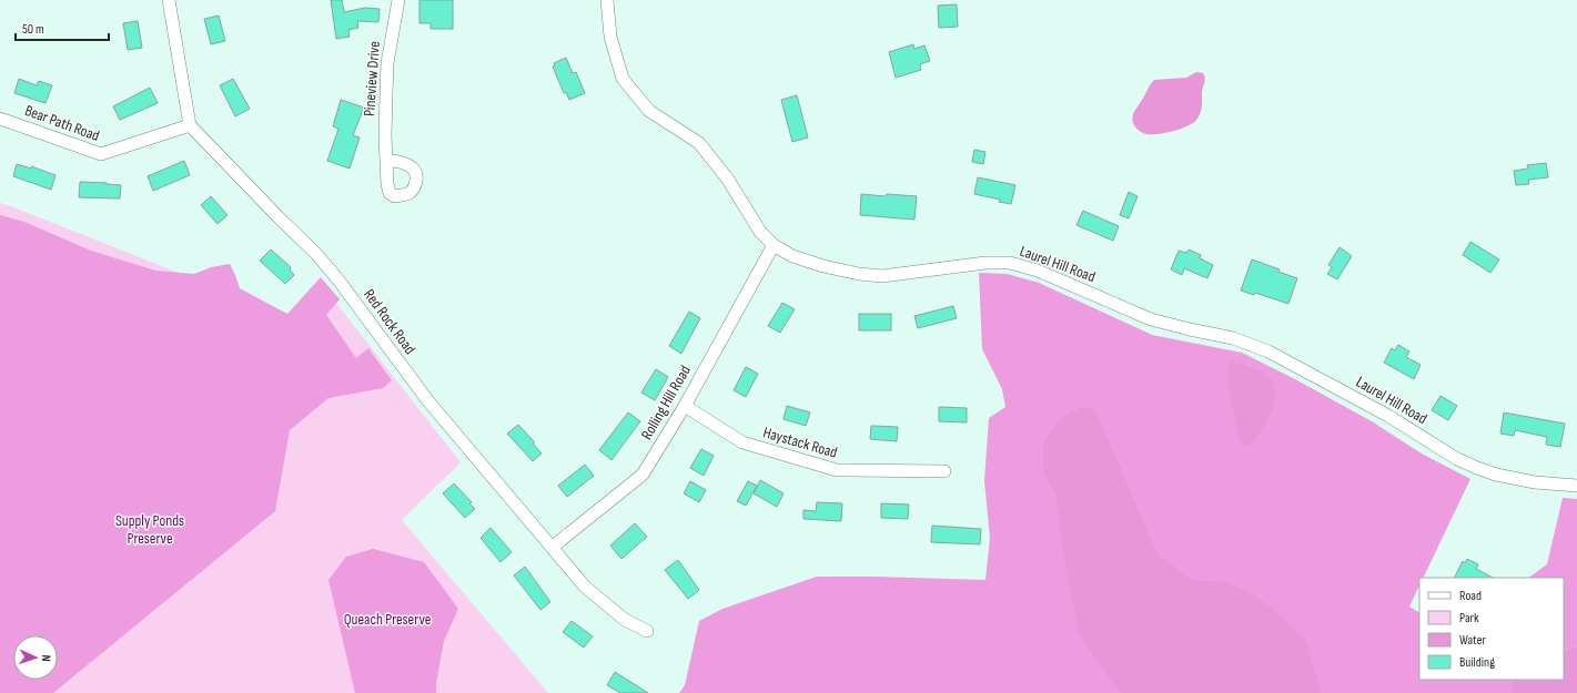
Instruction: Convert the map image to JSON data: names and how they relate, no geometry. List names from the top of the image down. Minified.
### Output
{"streets":{"street":["Pineview Drive","Bear Path Road","Laurel Hill Road","Red Rock Road","Rolling Hill Road","Haystack Road"]},"crossings":[["Bear Path Road","Red Rock Road"],["Laurel Hill Road","Rolling Hill Road"],["Red Rock Road","Rolling Hill Road"],["Rolling Hill Road","Haystack Road"]],"parks":["Supply Ponds Preserve","Queach Preserve"],"legend":["Road","Park","Water","Building"],"scale_bar":"50 m","north":"right"}
